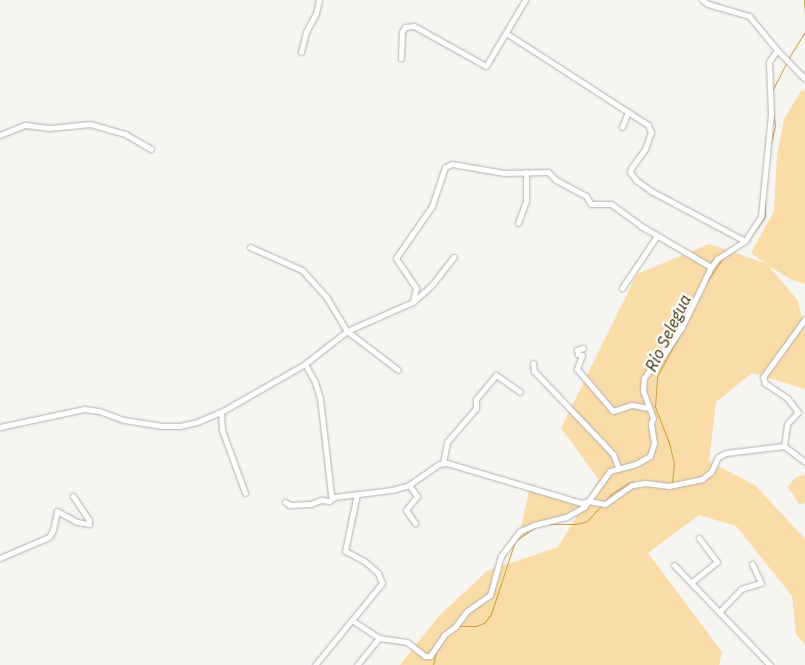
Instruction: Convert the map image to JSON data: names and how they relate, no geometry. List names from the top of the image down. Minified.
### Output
{"water":["Río Selegua"]}
